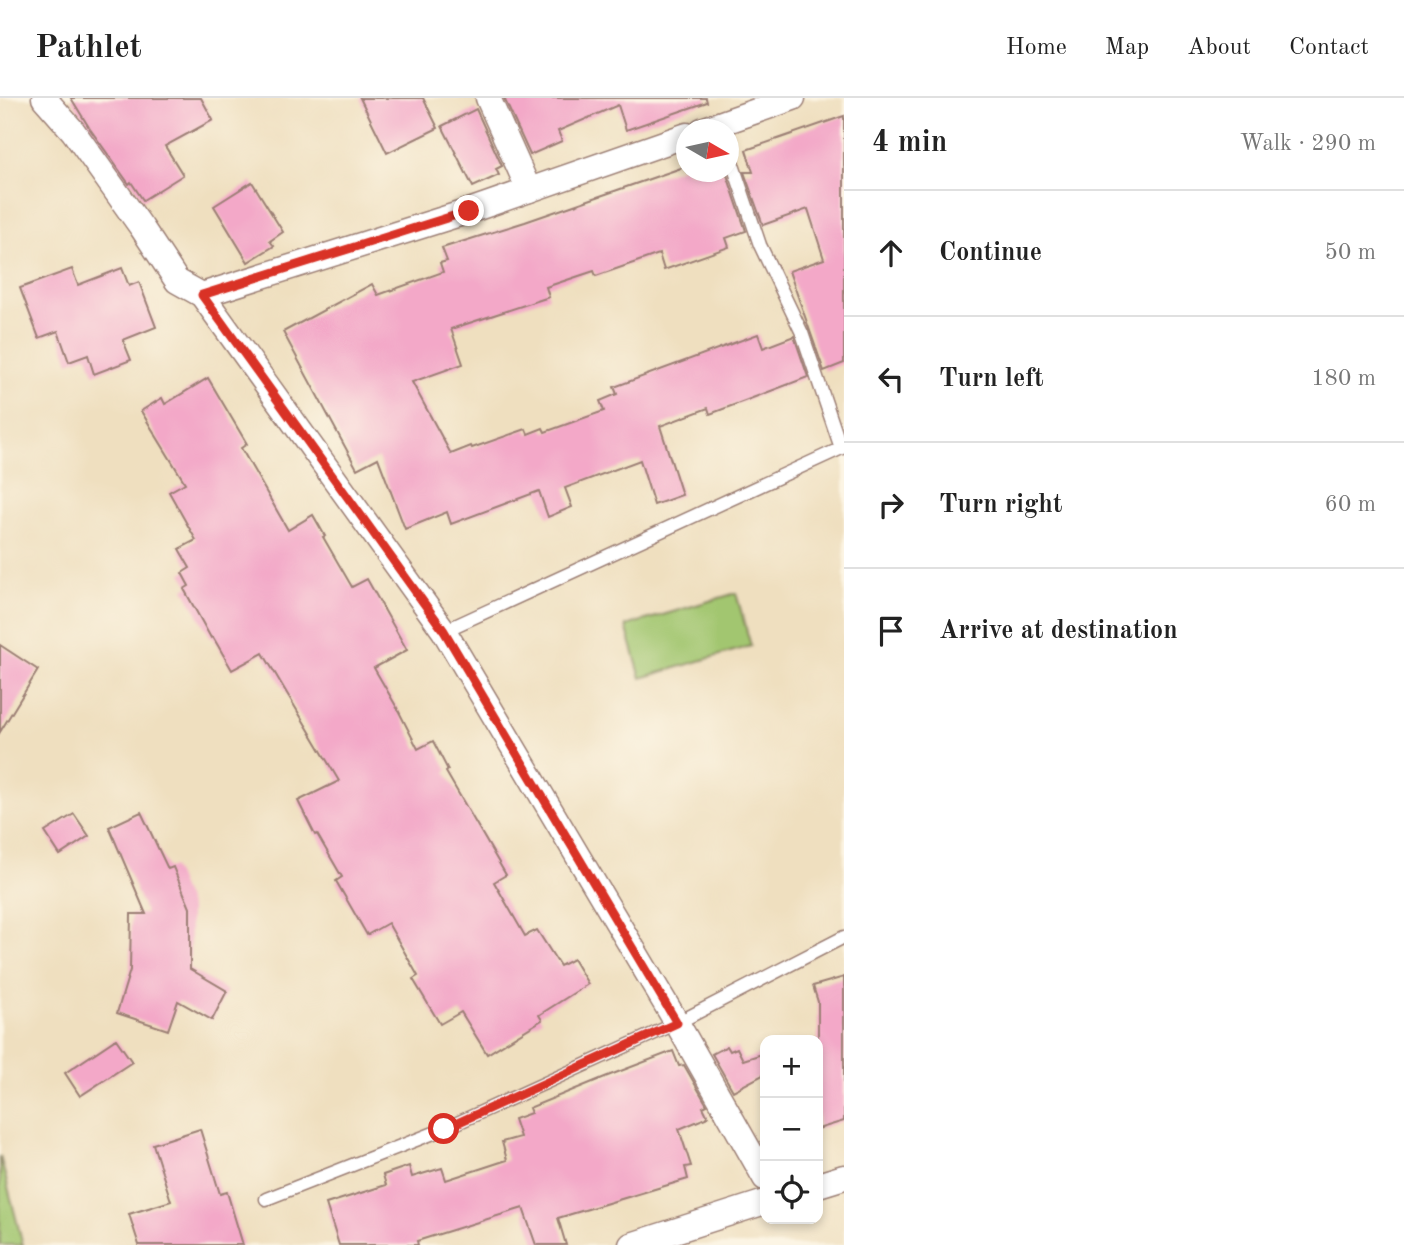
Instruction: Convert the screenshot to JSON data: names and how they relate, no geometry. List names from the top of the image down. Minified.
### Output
{"north":"right","page":{"header":"Pathlet","nav":["Home","Map","About","Contact"],"heading":["4 min","Walk · 290 m"],"list":[["Continue","50 m"],["Turn left","180 m"],["Turn right","60 m"],"Arrive at destination"],"map_buttons":["+","−"]}}
